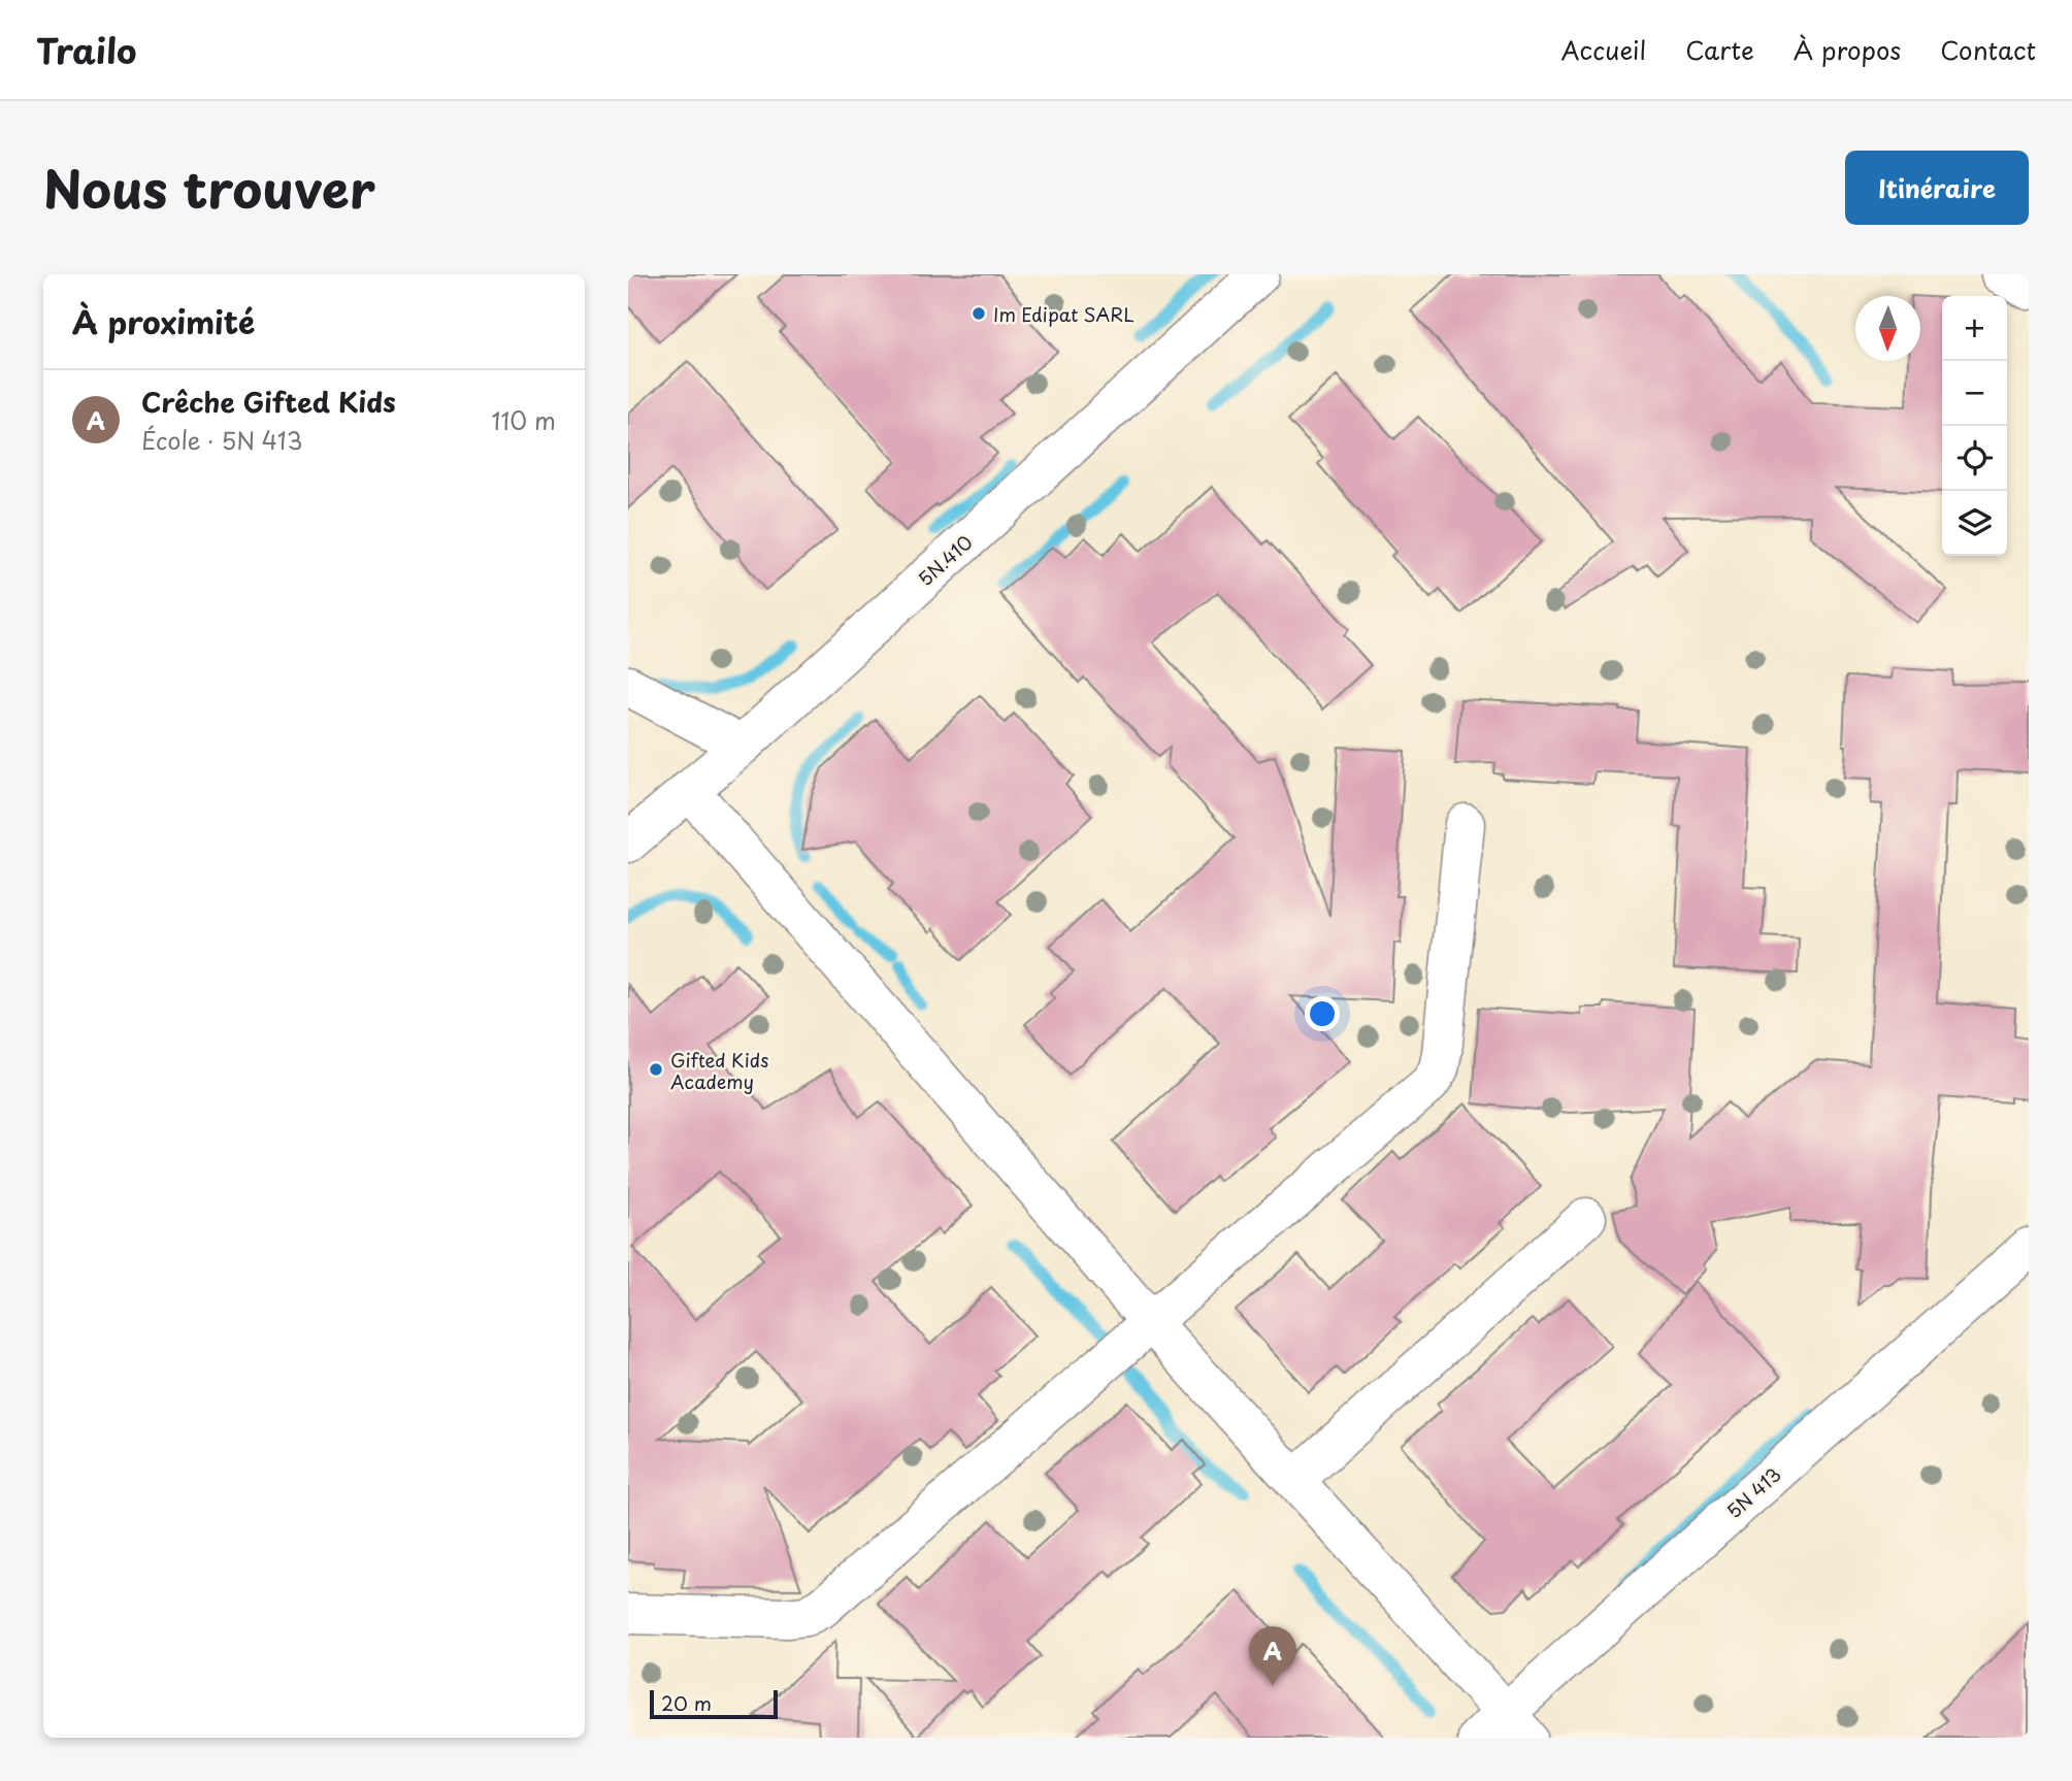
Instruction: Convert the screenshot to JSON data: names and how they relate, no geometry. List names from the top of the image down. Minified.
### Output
{"streets":{"street":["5N.410","5N 413"]},"places":["Im Edipat SARL","Gifted Kids Academy"],"scale_bar":"20 m","north":"bottom","page":{"header":"Trailo","nav":["Accueil","Carte","À propos","Contact"],"title":"Nous trouver","buttons":"Itinéraire","heading":"À proximité","map_buttons":["+","−"],"list":[{"mark":"A","name":"Crêche Gifted Kids","note":"École · 5N 413","value":"110 m"}],"pins":"A","scale":"20 m"}}
